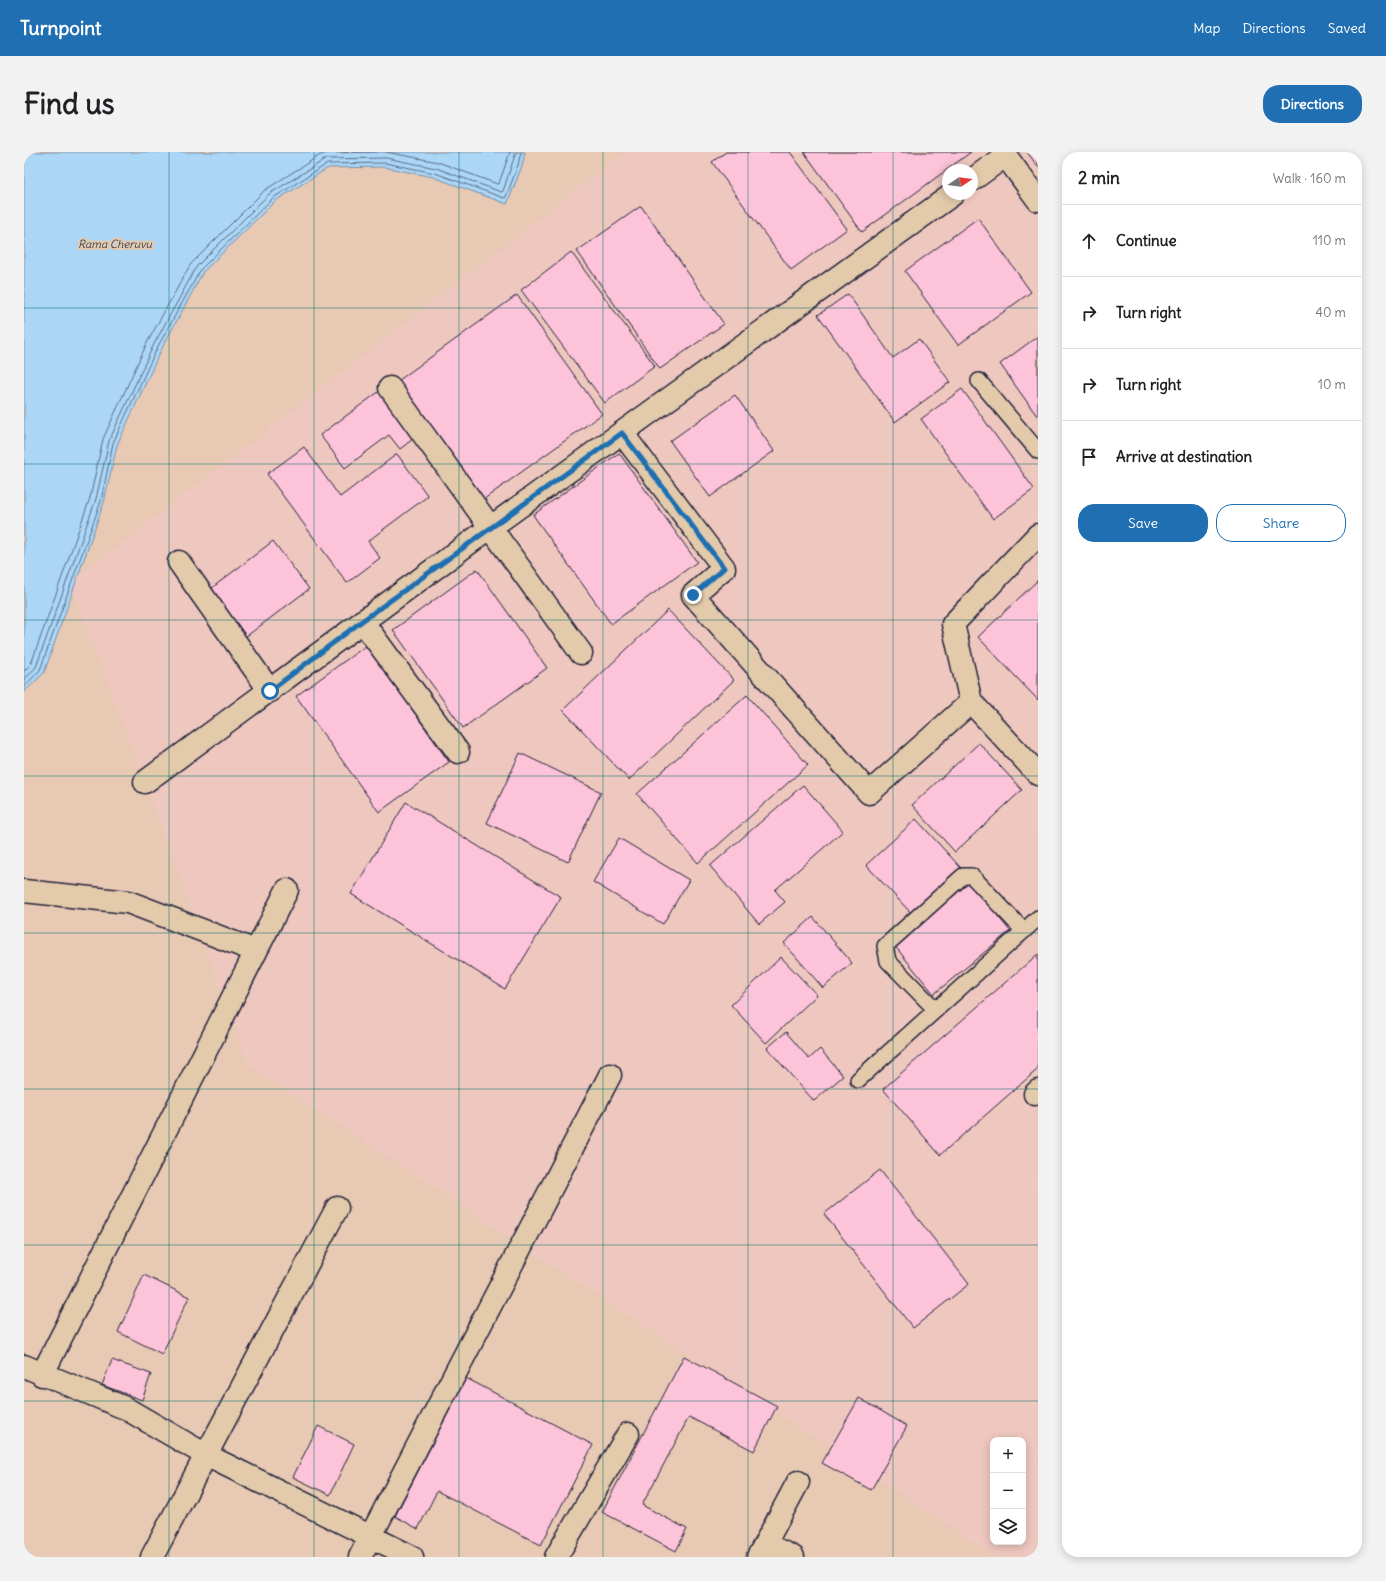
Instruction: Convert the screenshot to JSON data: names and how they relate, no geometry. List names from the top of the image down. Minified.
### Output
{"water":["Rama Cheruvu"],"north":"right","page":{"header":"Turnpoint","nav":["Map","Directions","Saved"],"buttons":["Directions",["Save","Share"]],"title":"Find us","heading":["2 min","Walk · 160 m"],"list":[["Continue","110 m"],["Turn right","40 m"],["Turn right","10 m"],"Arrive at destination"],"map_buttons":["+","−"]}}
